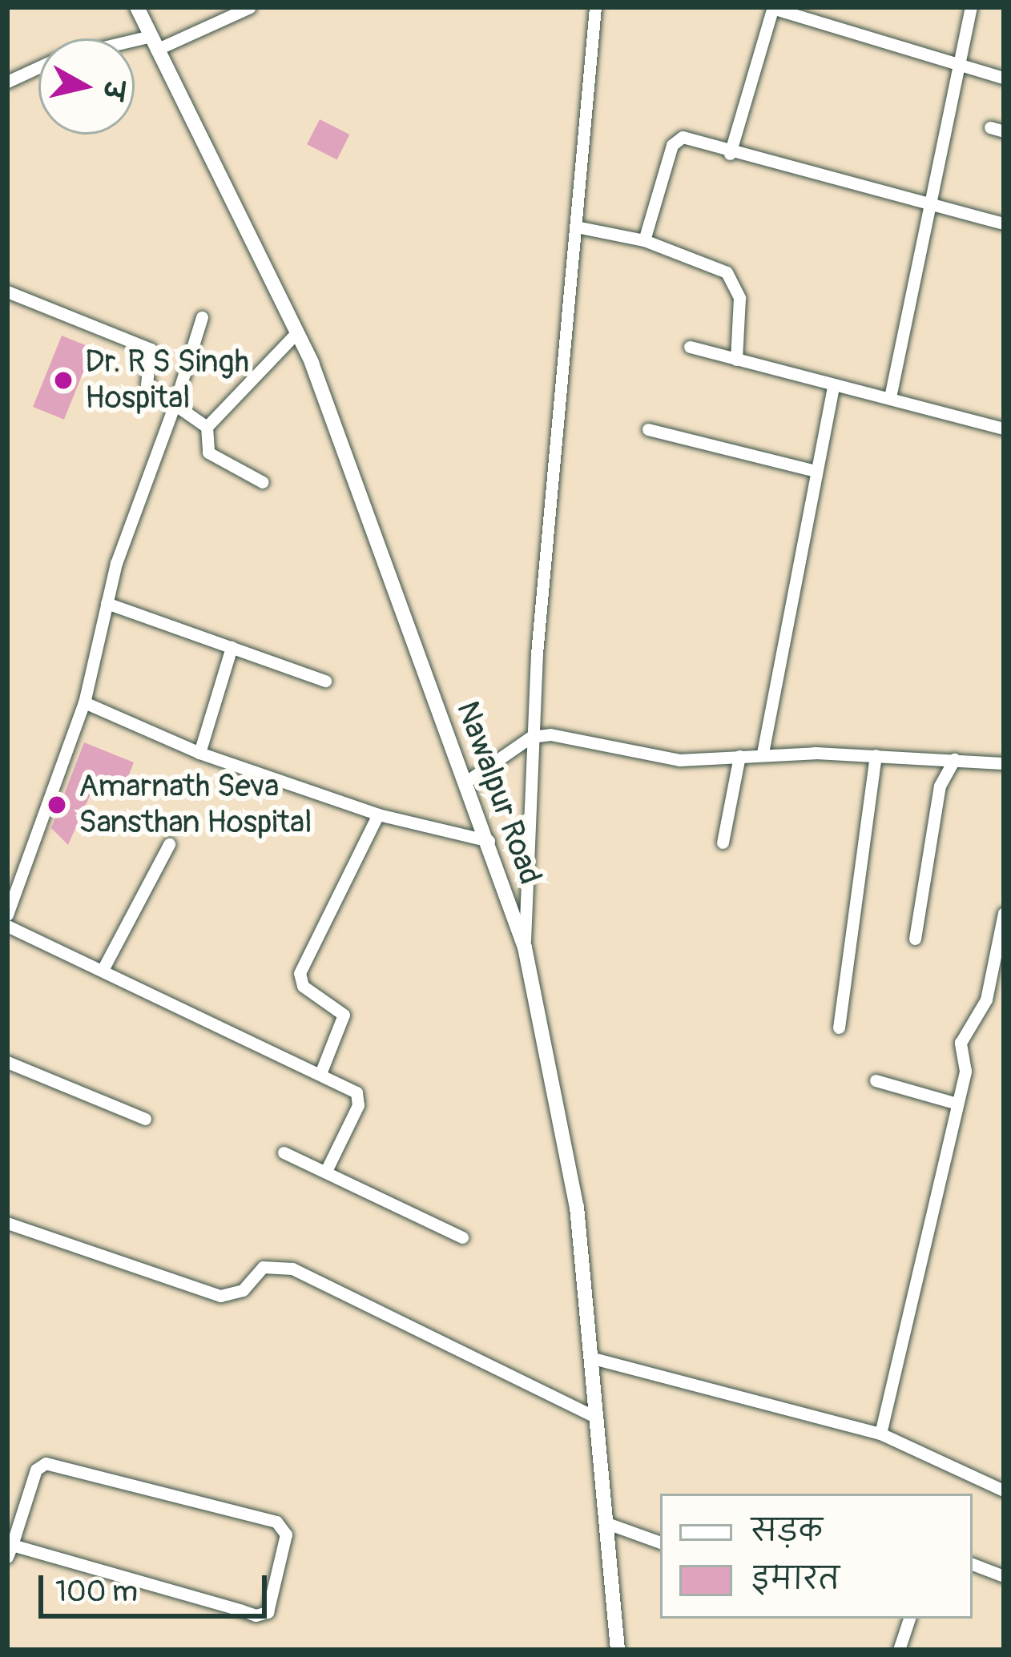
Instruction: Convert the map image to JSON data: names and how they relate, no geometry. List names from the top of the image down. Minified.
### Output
{"streets":{"street":["Nawalpur Road"]},"places":["Dr. R S Singh Hospital","Amarnath Seva Sansthan Hospital"],"legend":["सड़क","इमारत"],"scale_bar":"100 m","north":"right"}
